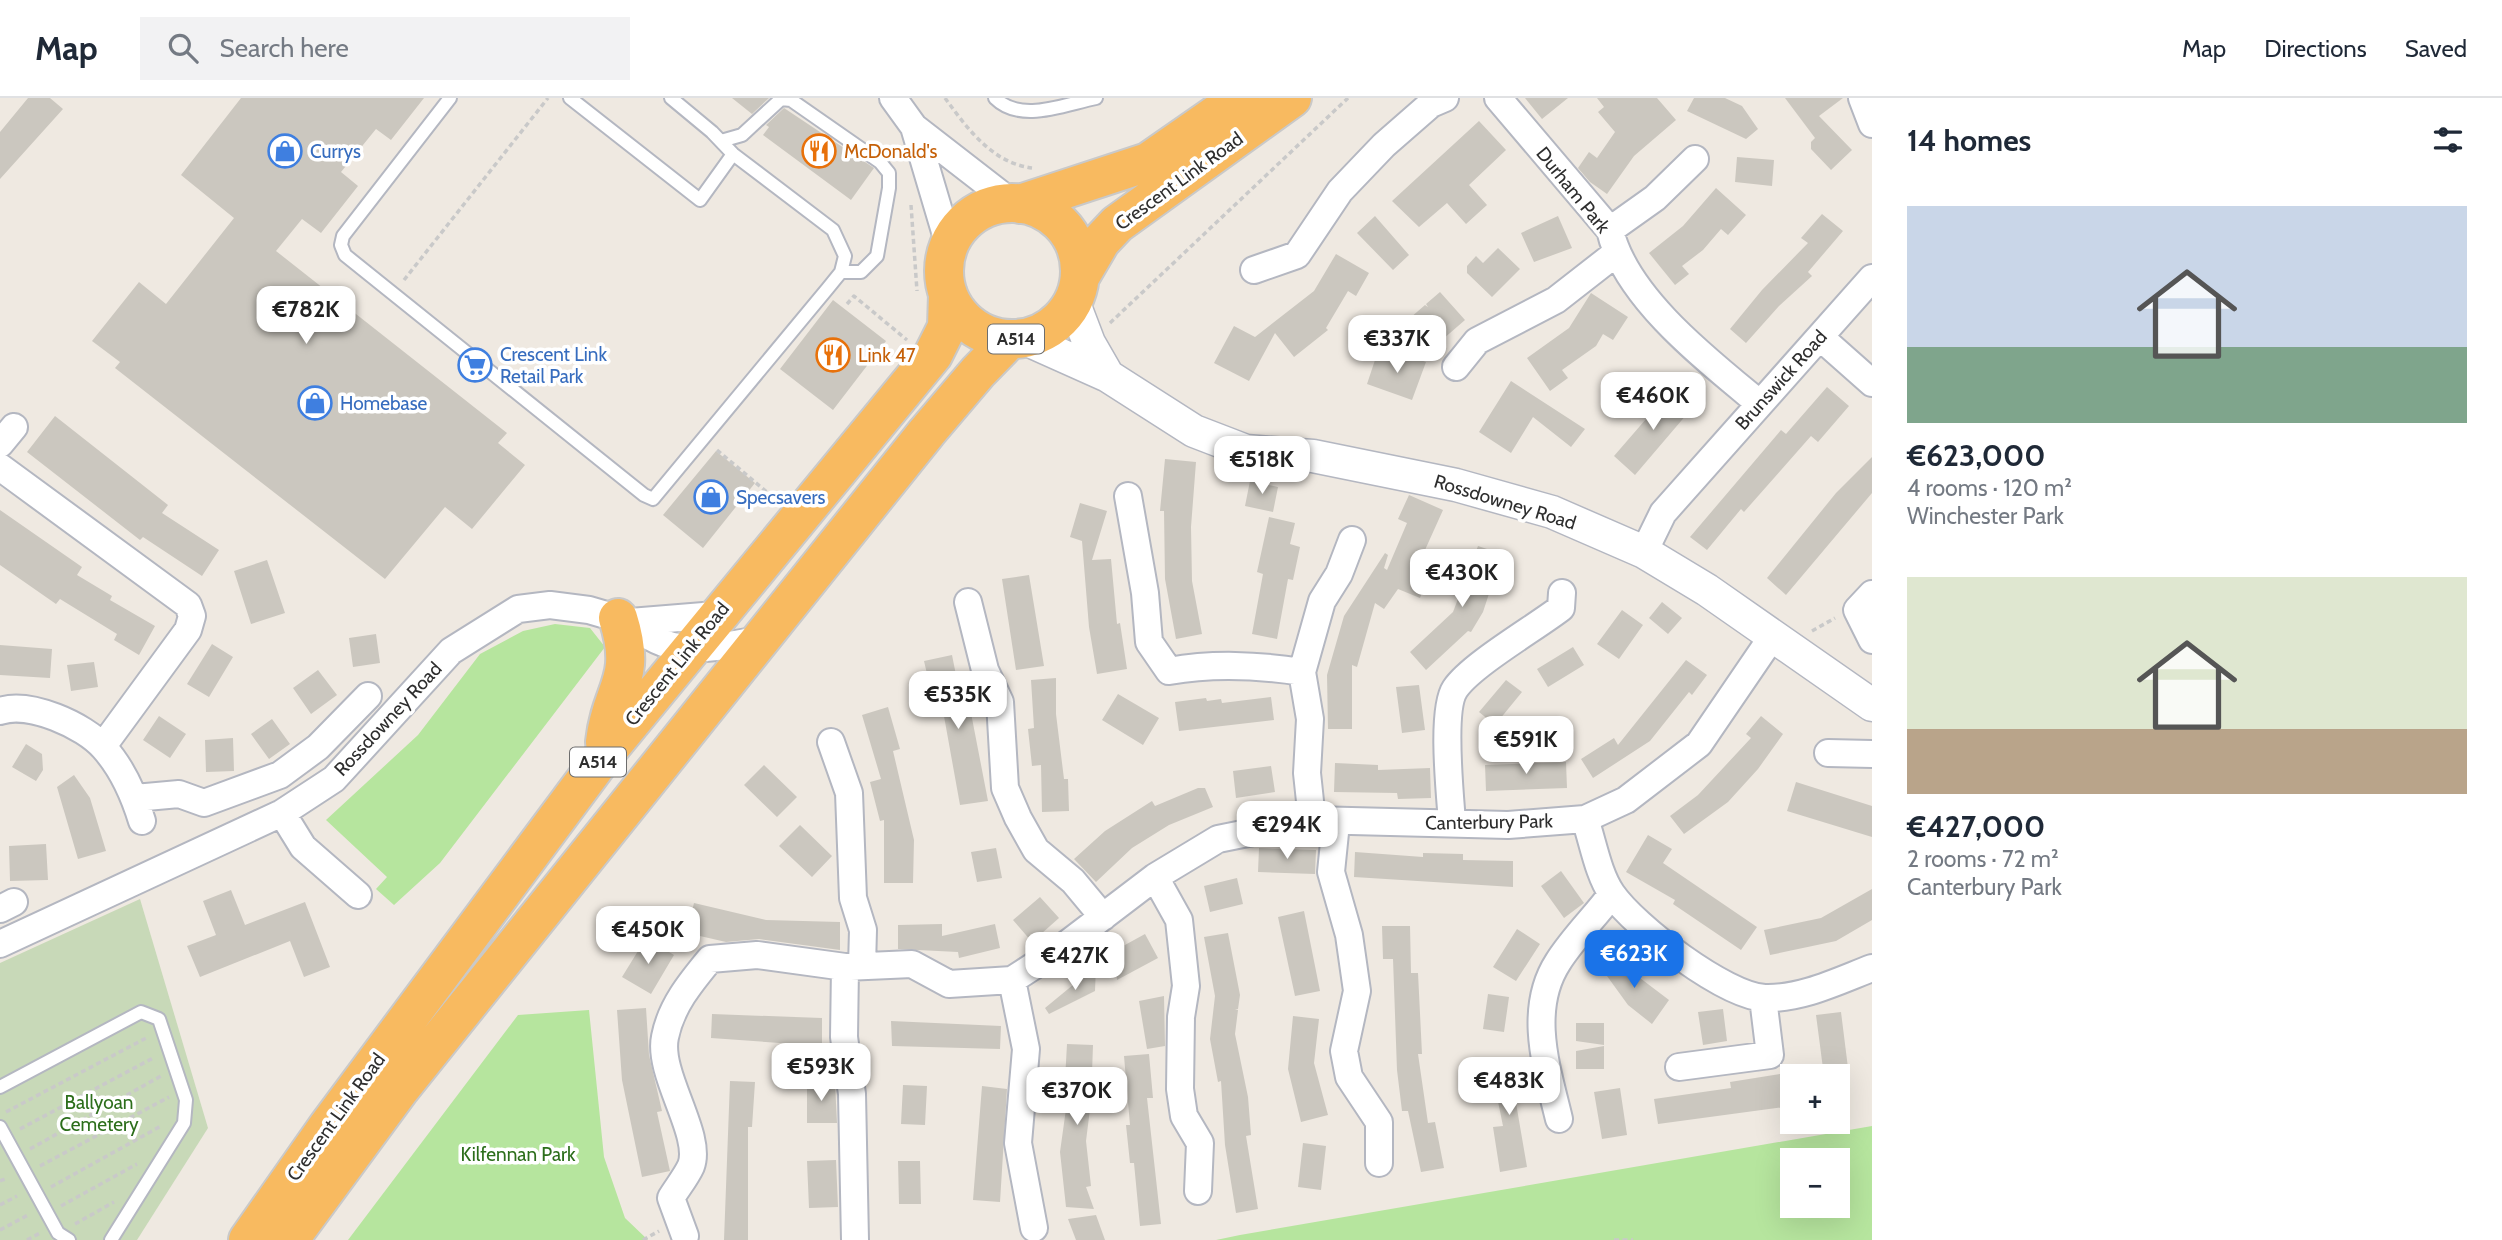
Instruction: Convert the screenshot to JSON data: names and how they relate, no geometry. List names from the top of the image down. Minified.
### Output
{"streets":{"highway":["Crescent Link Road","A514"],"street":["Durham Park","Brunswick Road","Rossdowney Road","Canterbury Park"]},"crossings":[["Crescent Link Road","A514"],["Crescent Link Road","Rossdowney Road"],["Durham Park","Brunswick Road"],["A514","Rossdowney Road"],["Brunswick Road","Rossdowney Road"],["Rossdowney Road","Canterbury Park"]],"parks":["Ballyoan Cemetery","Kilfennan Park"],"places":{"shop":["Currys","Homebase","Specsavers"],"restaurant":["McDonald's","Link 47"],"supermarket":["Crescent Link Retail Park"]},"page":{"header":"Map","search":"Search here","nav":["Map","Directions","Saved"],"heading":"14 homes","list":[{"name":"€623,000","note":"4 rooms · 120 m² · Winchester Park"},{"name":"€427,000","note":"2 rooms · 72 m² · Canterbury Park"}],"price":["€782K","€337K","€460K","€518K","€430K","€535K","€591K","€294K","€450K","€623K","€427K","€593K","€483K","€370K"],"map_buttons":["+","−"]}}
